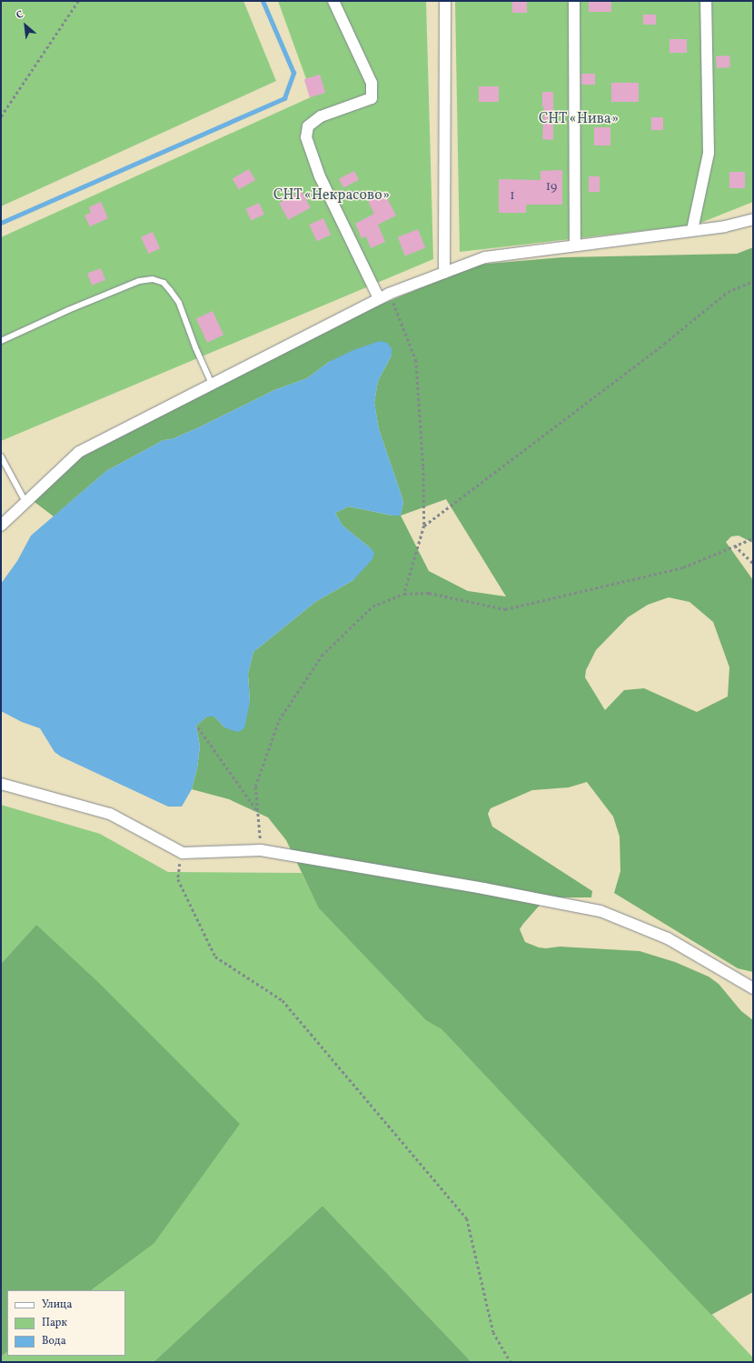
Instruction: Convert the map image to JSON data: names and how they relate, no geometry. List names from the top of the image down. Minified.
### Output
{"parks":["СНТ «Нива»","СНТ «Некрасово»"],"house_numbers":["19","1"],"legend":["Улица","Парк","Вода"],"north":"top left"}
